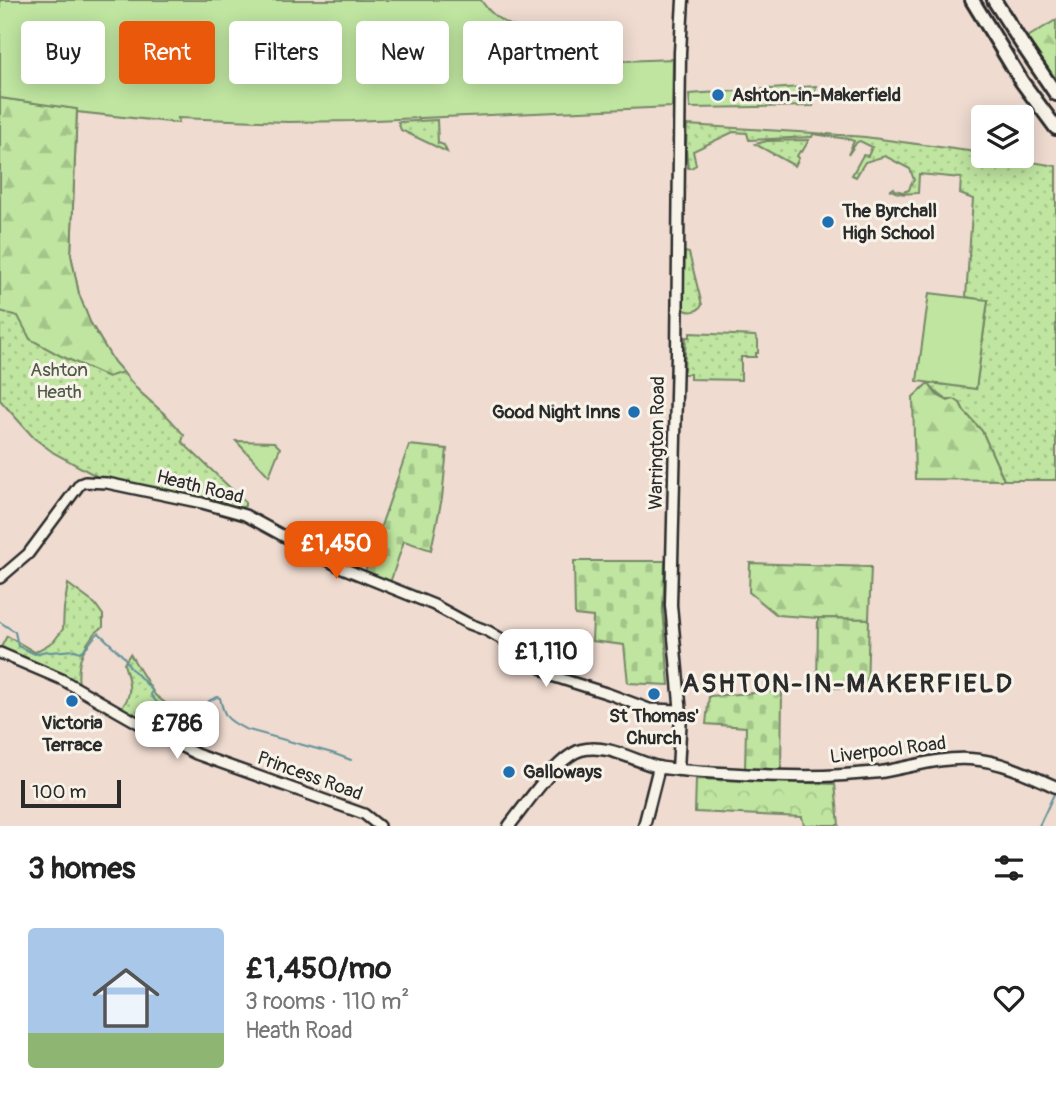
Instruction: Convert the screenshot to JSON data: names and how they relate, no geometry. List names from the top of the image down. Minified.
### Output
{"streets":{"main road":["Warrington Road","Liverpool Road"],"street":["Heath Road","Princess Road"]},"crossings":[["Warrington Road","Heath Road"],["Warrington Road","Liverpool Road"]],"districts":["ASHTON-IN-MAKERFIELD"],"parks":["Ashton Heath"],"places":["Ashton-in-Makerfield","The Byrchall High School","Good Night Inns","St Thomas' Church","Victoria Terrace","Galloways"],"scale_bar":"100 m","page":{"chip":["Buy","Rent","Filters","New","Apartment"],"price":["£1,450","£1,110","£786"],"scale":"100 m","heading":"3 homes","list":[{"name":"£1,450/mo","note":"3 rooms · 110 m² · Heath Road"}]}}
